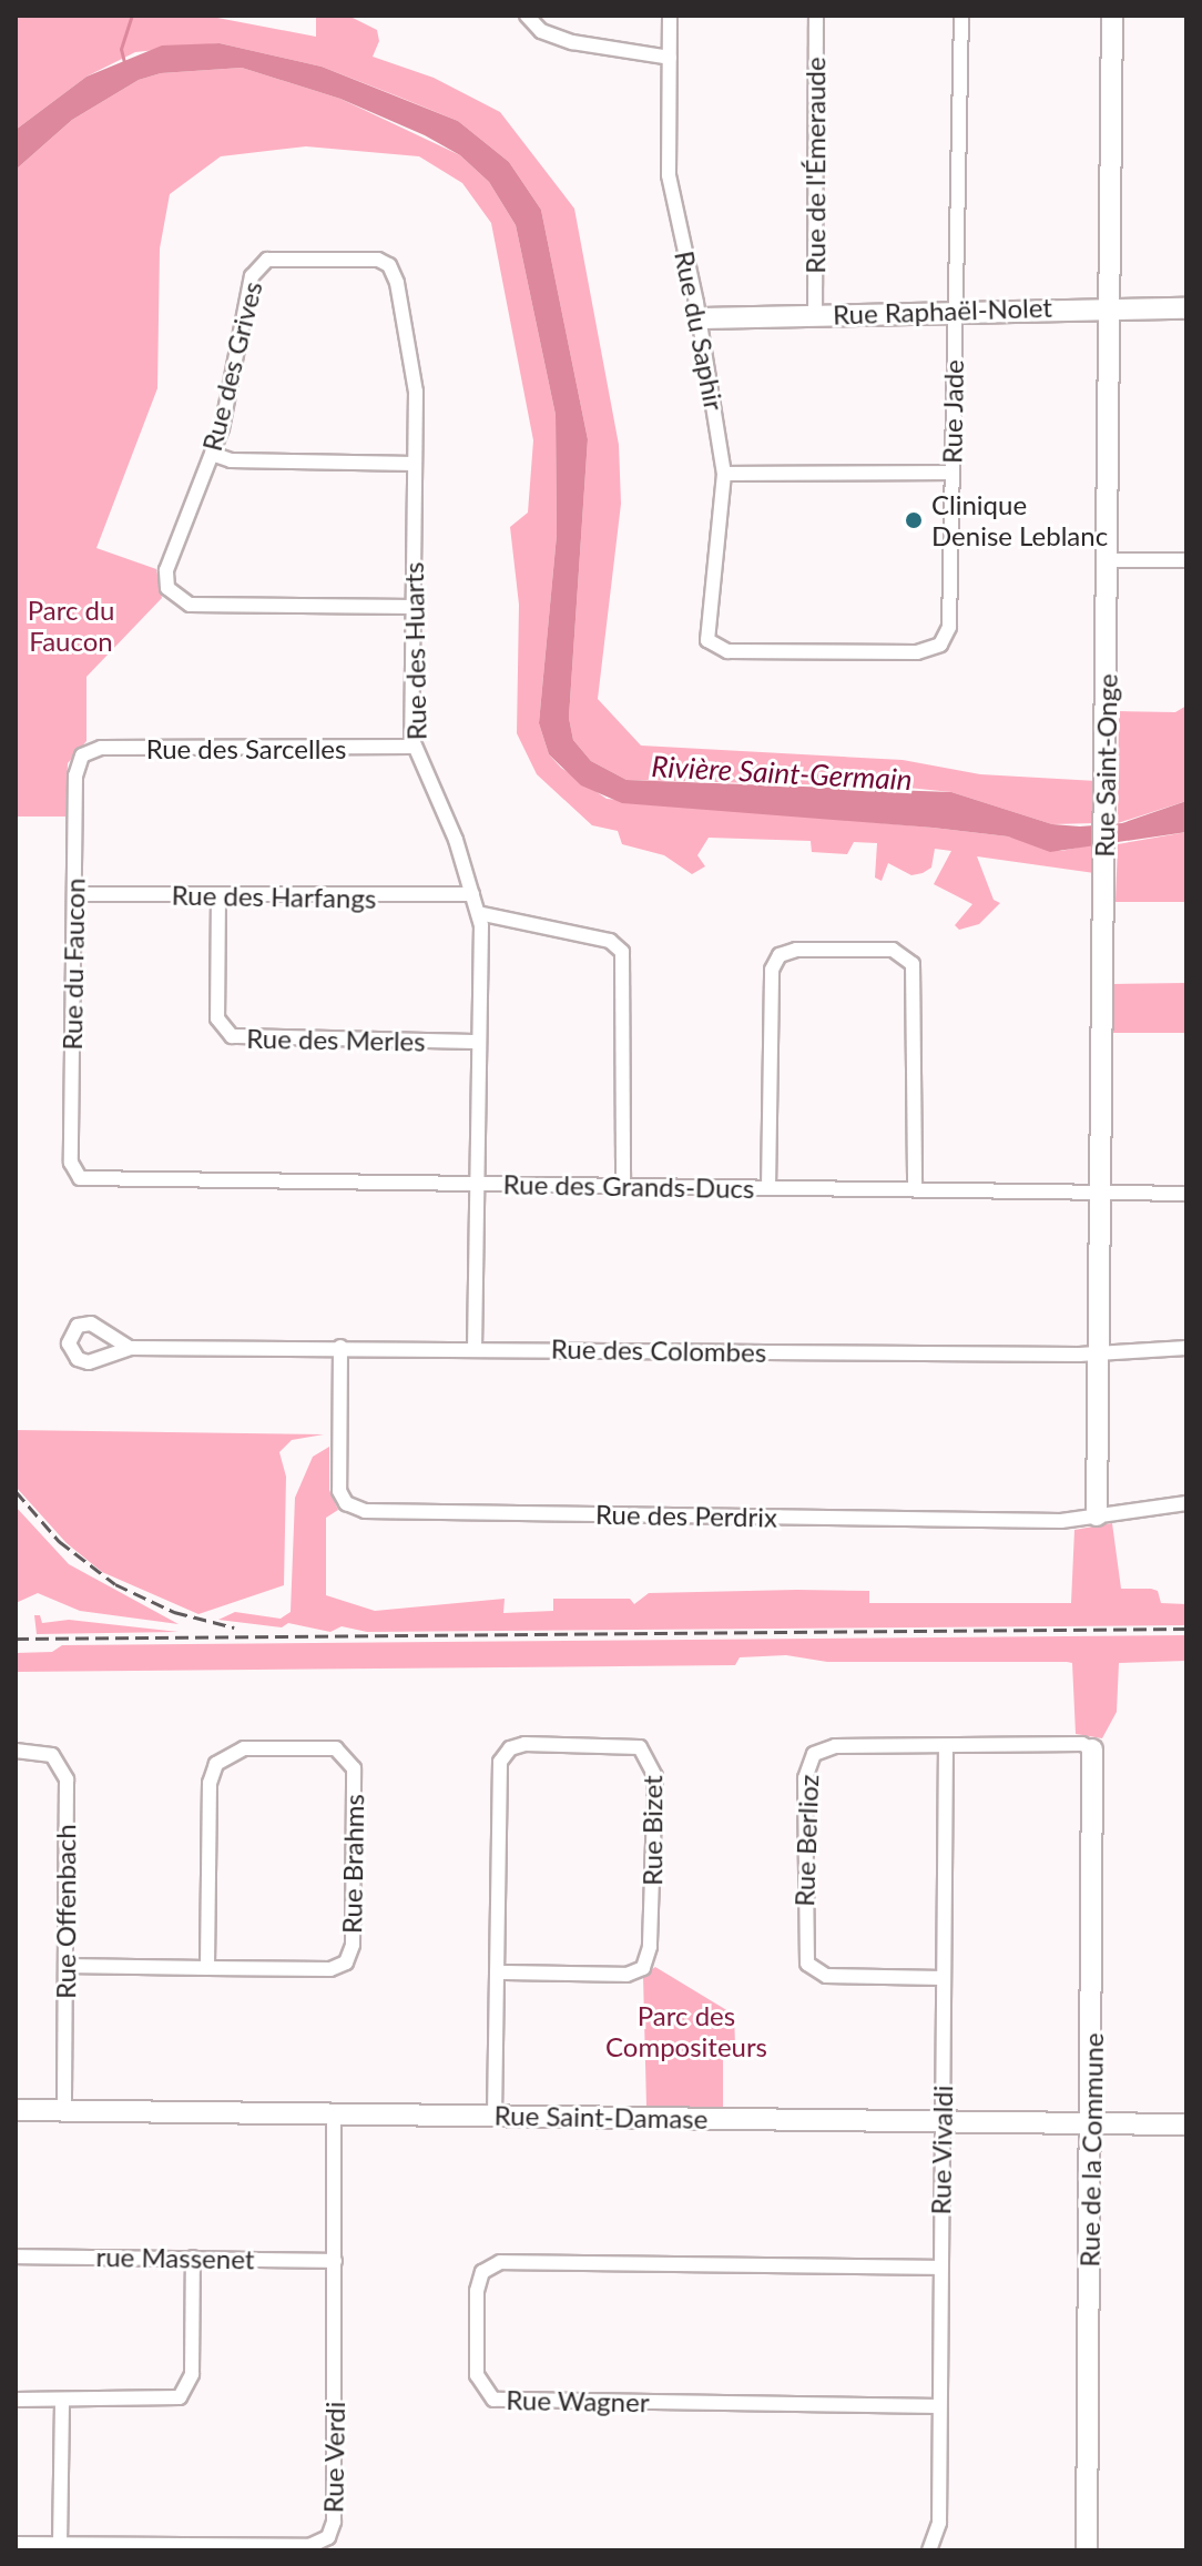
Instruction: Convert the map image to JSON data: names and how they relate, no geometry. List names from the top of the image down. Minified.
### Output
{"streets":{"street":["Rue de l'Émeraude","Rue Raphaël-Nolet","Rue du Saphir","Rue des Grives","Rue Jade","Rue des Huarts","Rue des Sarcelles","Rue Saint-Onge","Rue des Harfangs","Rue du Faucon","Rue des Merles","Rue des Grands-Ducs","Rue des Colombes","Rue des Perdrix","Rue Bizet","Rue Berlioz","Rue Brahms","Rue Offenbach","Rue Saint-Damase","Rue Vivaldi","Rue de la Commune","rue Massenet","Rue Wagner","Rue Verdi"]},"crossings":[["Rue de l'Émeraude","Rue Raphaël-Nolet"],["Rue Raphaël-Nolet","Rue du Saphir"],["Rue Raphaël-Nolet","Rue Jade"],["Rue Raphaël-Nolet","Rue Saint-Onge"],["Rue du Saphir","Rue Jade"],["Rue des Grives","Rue des Huarts"],["Rue des Huarts","Rue des Sarcelles"],["Rue des Huarts","Rue des Harfangs"],["Rue des Huarts","Rue des Merles"],["Rue des Huarts","Rue des Grands-Ducs"],["Rue des Huarts","Rue des Colombes"],["Rue des Sarcelles","Rue du Faucon"],["Rue Saint-Onge","Rue des Grands-Ducs"],["Rue Saint-Onge","Rue des Colombes"],["Rue Saint-Onge","Rue des Perdrix"],["Rue des Harfangs","Rue du Faucon"],["Rue des Harfangs","Rue des Merles"],["Rue du Faucon","Rue des Grands-Ducs"],["Rue des Colombes","Rue des Perdrix"],["Rue Bizet","Rue Saint-Damase"],["Rue Berlioz","Rue Vivaldi"],["Rue Berlioz","Rue de la Commune"],["Rue Brahms","Rue Offenbach"],["Rue Offenbach","Rue Saint-Damase"],["Rue Saint-Damase","Rue Vivaldi"],["Rue Saint-Damase","Rue de la Commune"],["Rue Saint-Damase","Rue Verdi"],["Rue Vivaldi","Rue Wagner"],["rue Massenet","Rue Verdi"]],"water":["Rivière Saint-Germain"],"parks":["Parc du Faucon","Parc des Compositeurs"],"places":["Clinique Denise Leblanc"]}
